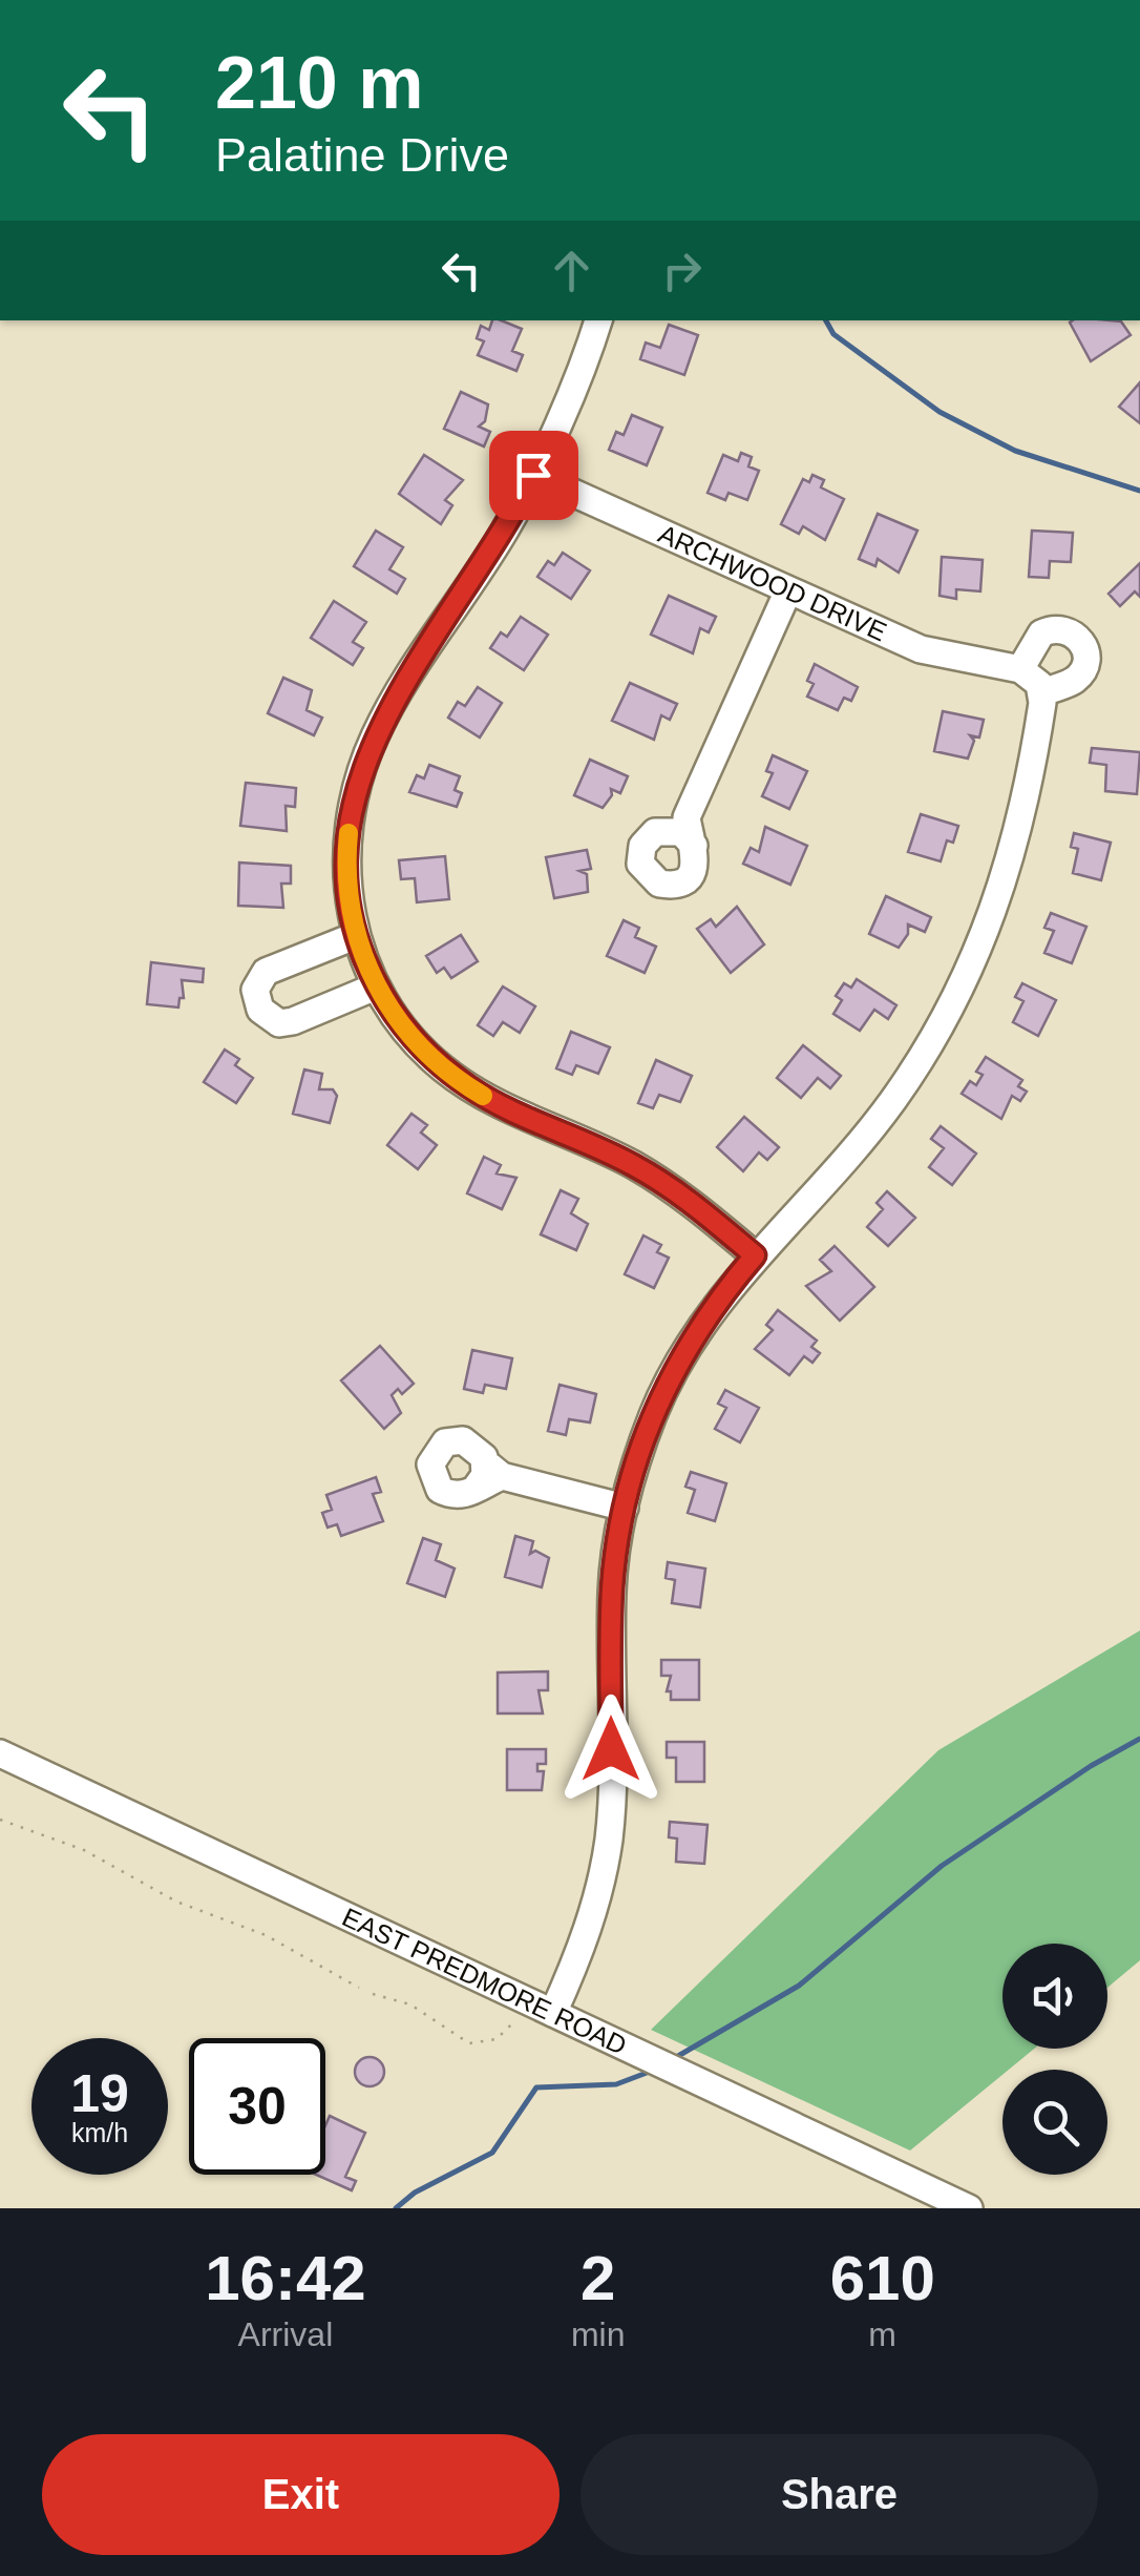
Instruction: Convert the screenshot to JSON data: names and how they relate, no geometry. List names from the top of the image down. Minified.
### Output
{"streets":{"street":["ARCHWOOD DRIVE","EAST PREDMORE ROAD"]},"page":{"turn":["210 m","Palatine Drive"],"speed":"19 km/h","limit":"30","eta":["16:42","Arrival","2","min","610","m"],"buttons":["Exit","Share"]}}
